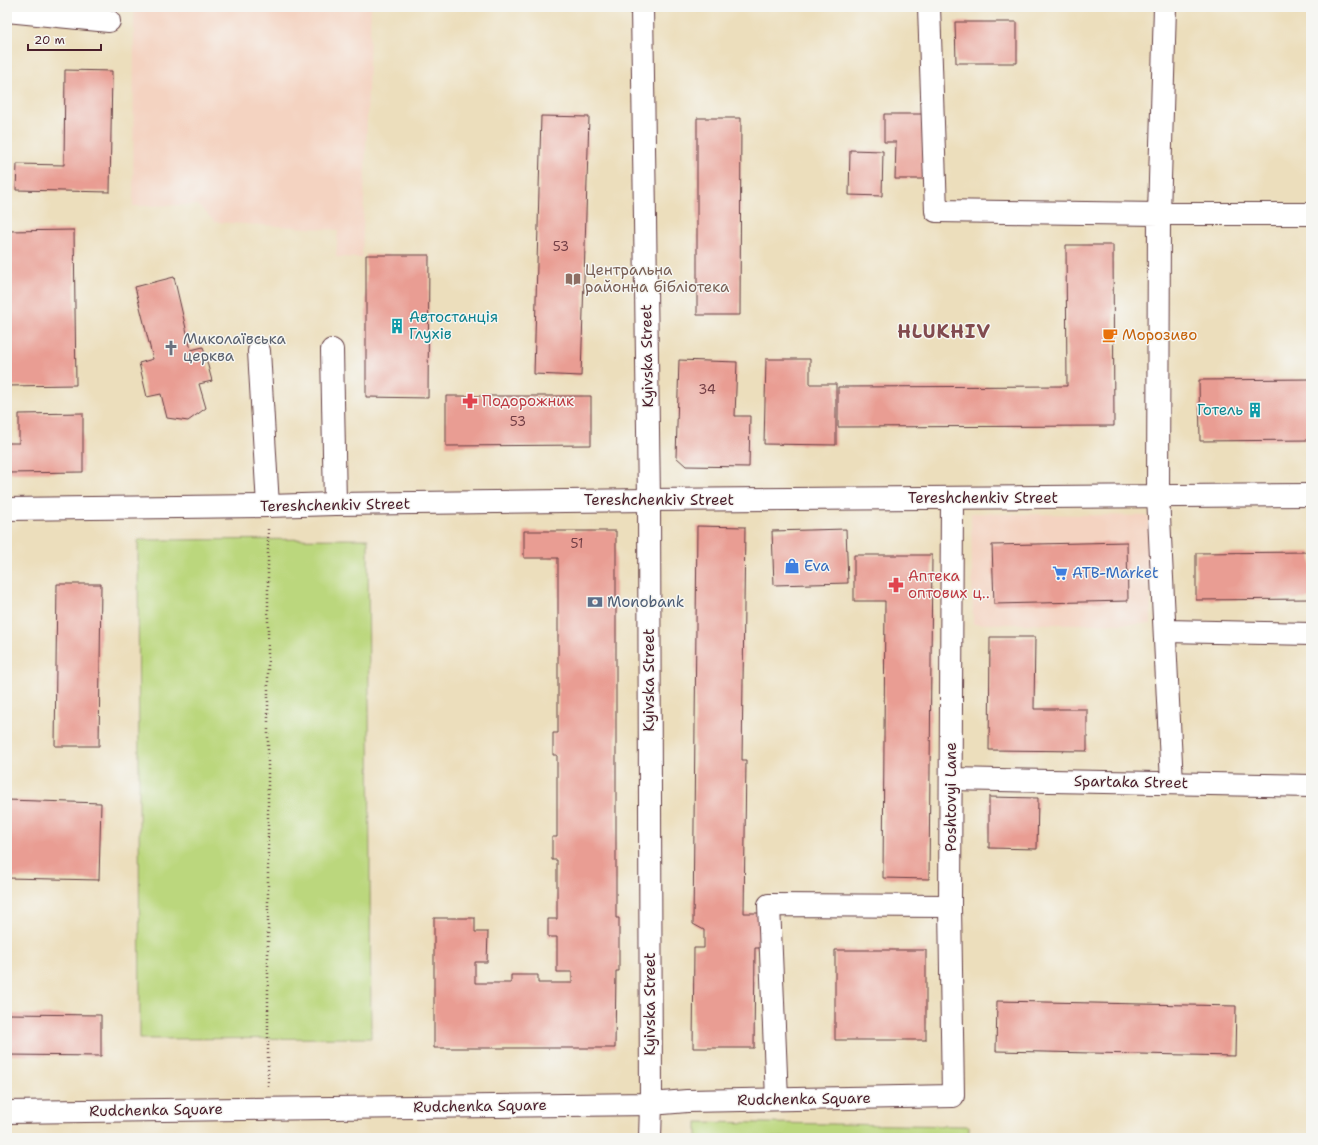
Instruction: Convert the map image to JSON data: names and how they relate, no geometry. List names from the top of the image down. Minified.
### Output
{"streets":{"street":["Kyivska Street","Tereshchenkiv Street","Spartaka Street","Poshtovyi Lane","Rudchenka Square"]},"crossings":[["Kyivska Street","Tereshchenkiv Street"],["Kyivska Street","Rudchenka Square"],["Tereshchenkiv Street","Poshtovyi Lane"],["Spartaka Street","Poshtovyi Lane"],["Poshtovyi Lane","Rudchenka Square"]],"districts":["HLUKHIV"],"places":{"library":["Центральна районна бібліотека"],"building":["Автостанція Глухів","Готель"],"cafe":["Морозиво"],"church":["Миколаївська церква"],"pharmacy":["Подорожник","Аптека оптових ц‥"],"shop":["Eva"],"supermarket":["ATB-Market"],"bank":["Monobank"]},"house_numbers":["53","34","53","51"],"scale_bar":"20 m"}
